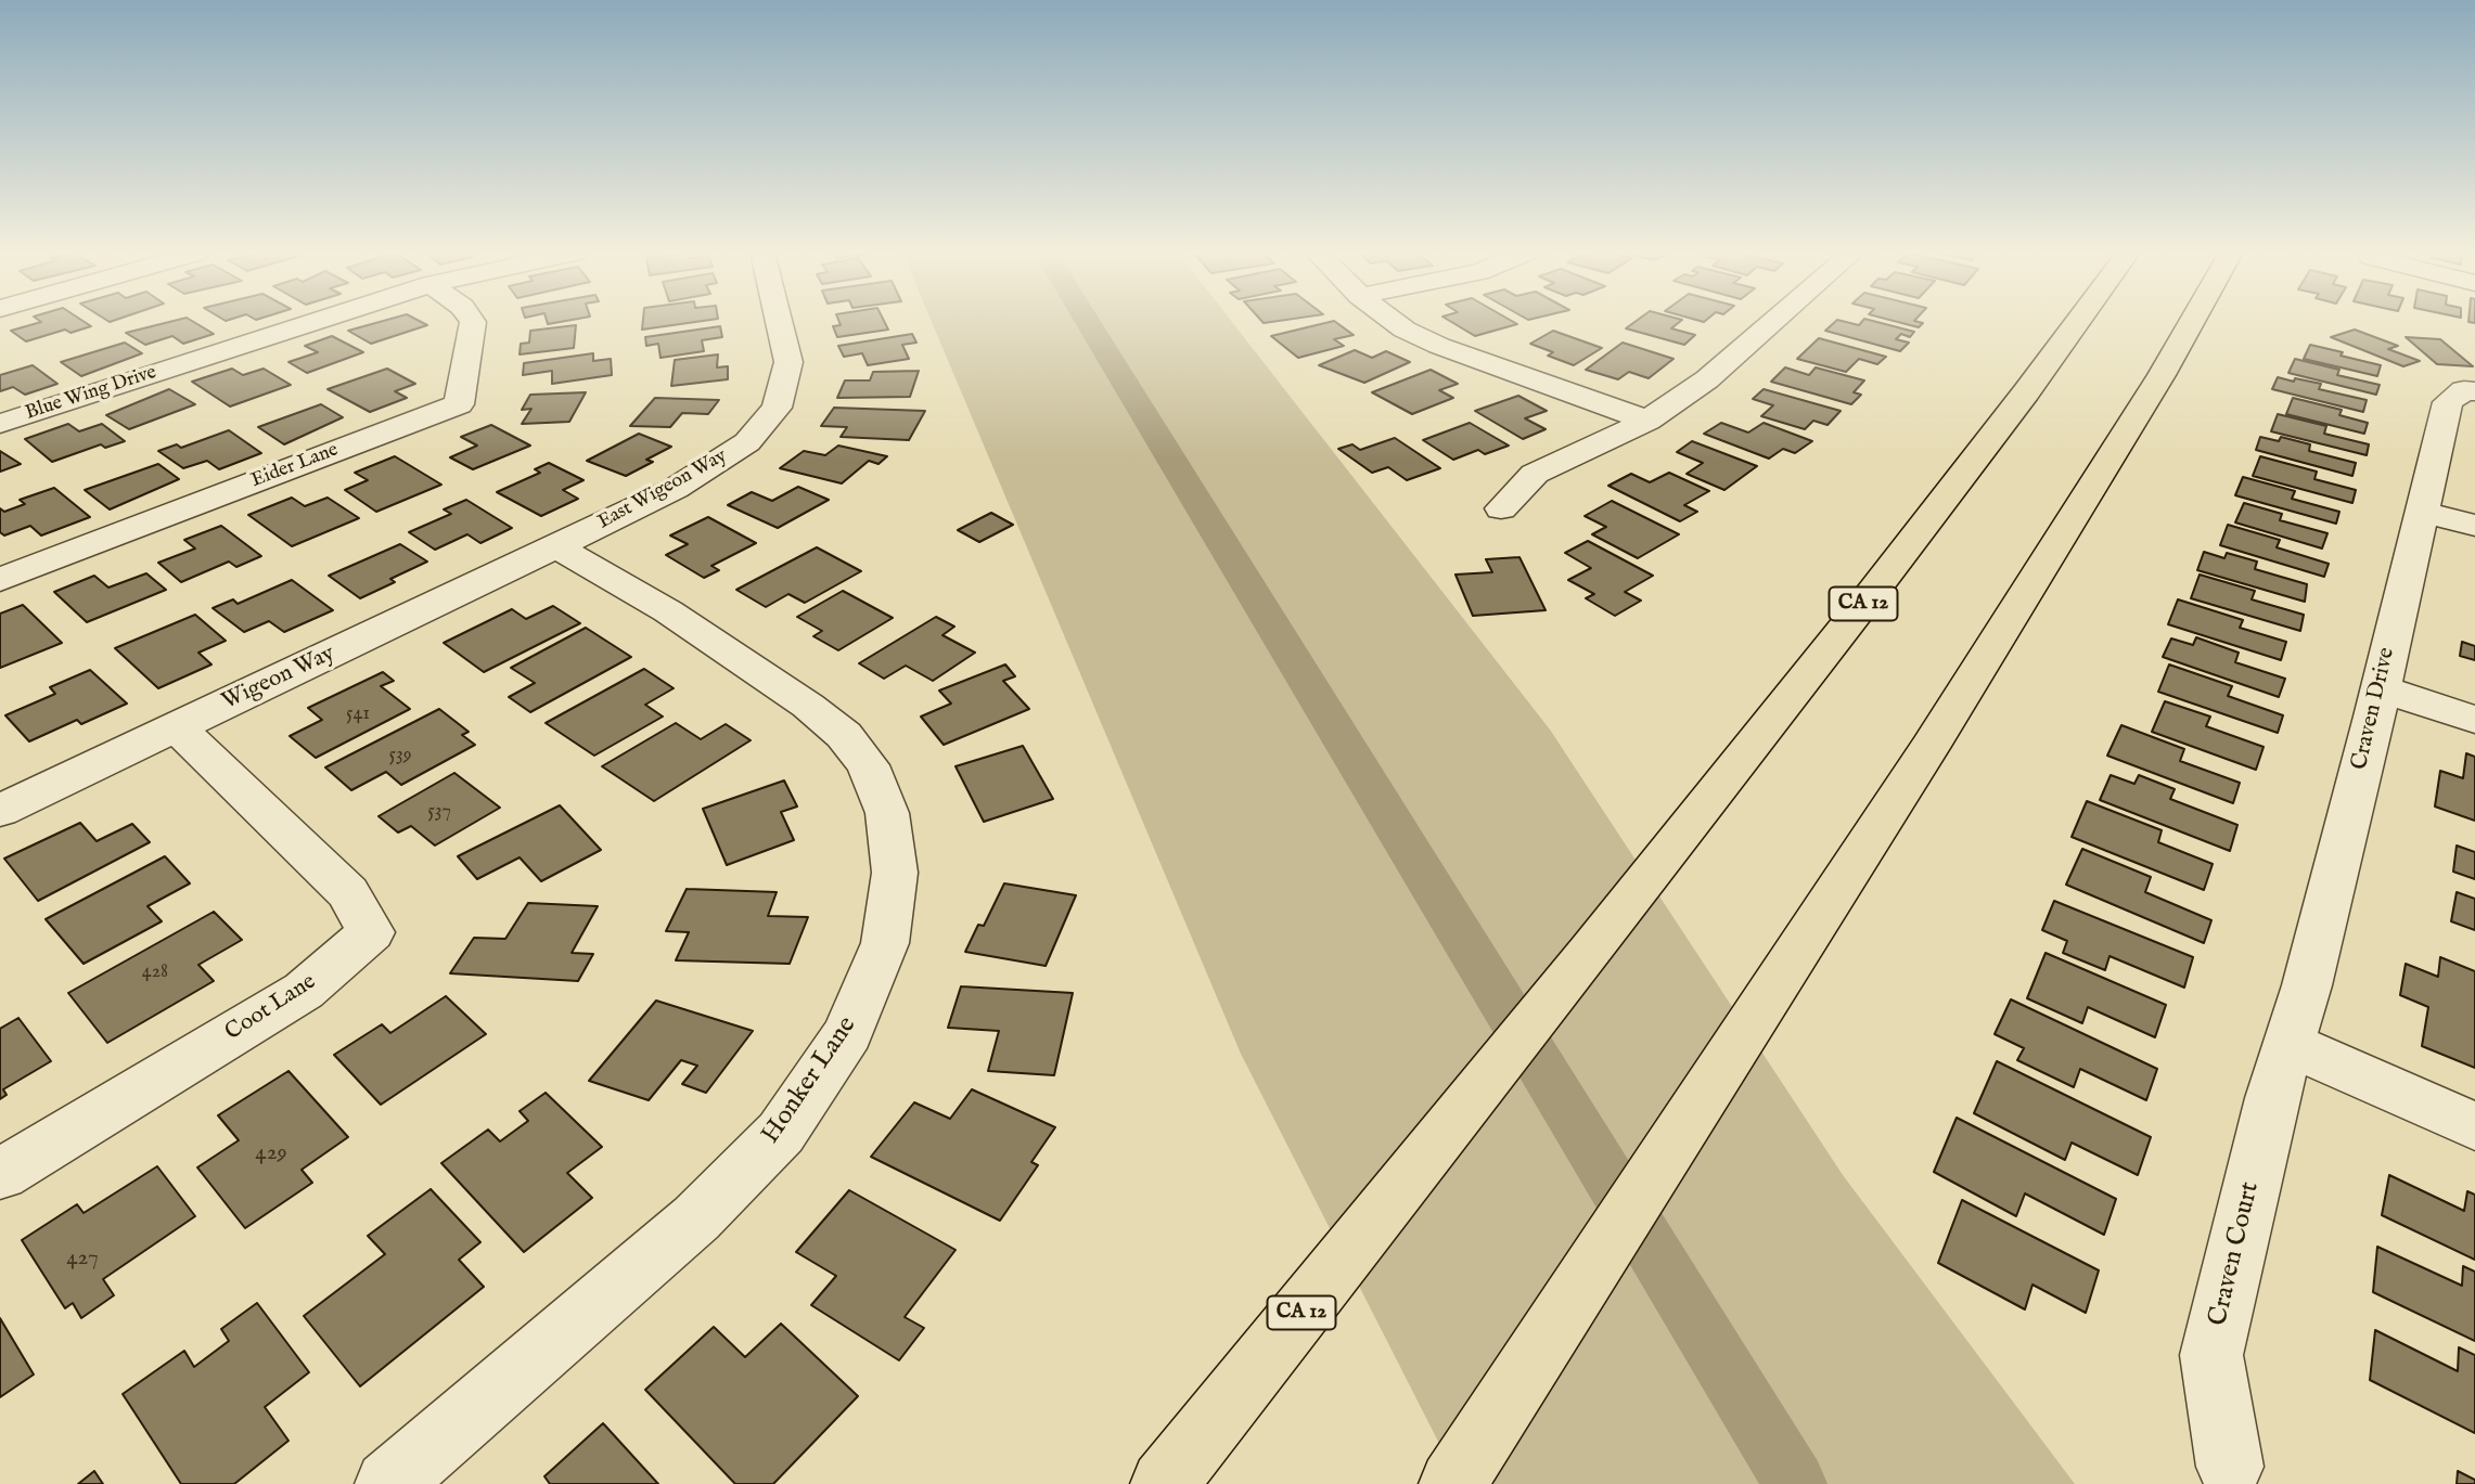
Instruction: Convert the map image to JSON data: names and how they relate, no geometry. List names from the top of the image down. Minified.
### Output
{"streets":{"highway":["CA 12"],"street":["Blue Wing Drive","Eider Lane","East Wigeon Way","Wigeon Way","Craven Drive","Coot Lane","Honker Lane","Craven Court"]},"crossings":[["East Wigeon Way","Wigeon Way"],["East Wigeon Way","Honker Lane"],["Wigeon Way","Coot Lane"],["Wigeon Way","Honker Lane"],["Craven Drive","Craven Court"]],"house_numbers":["541","539","537","428","429","427"]}
